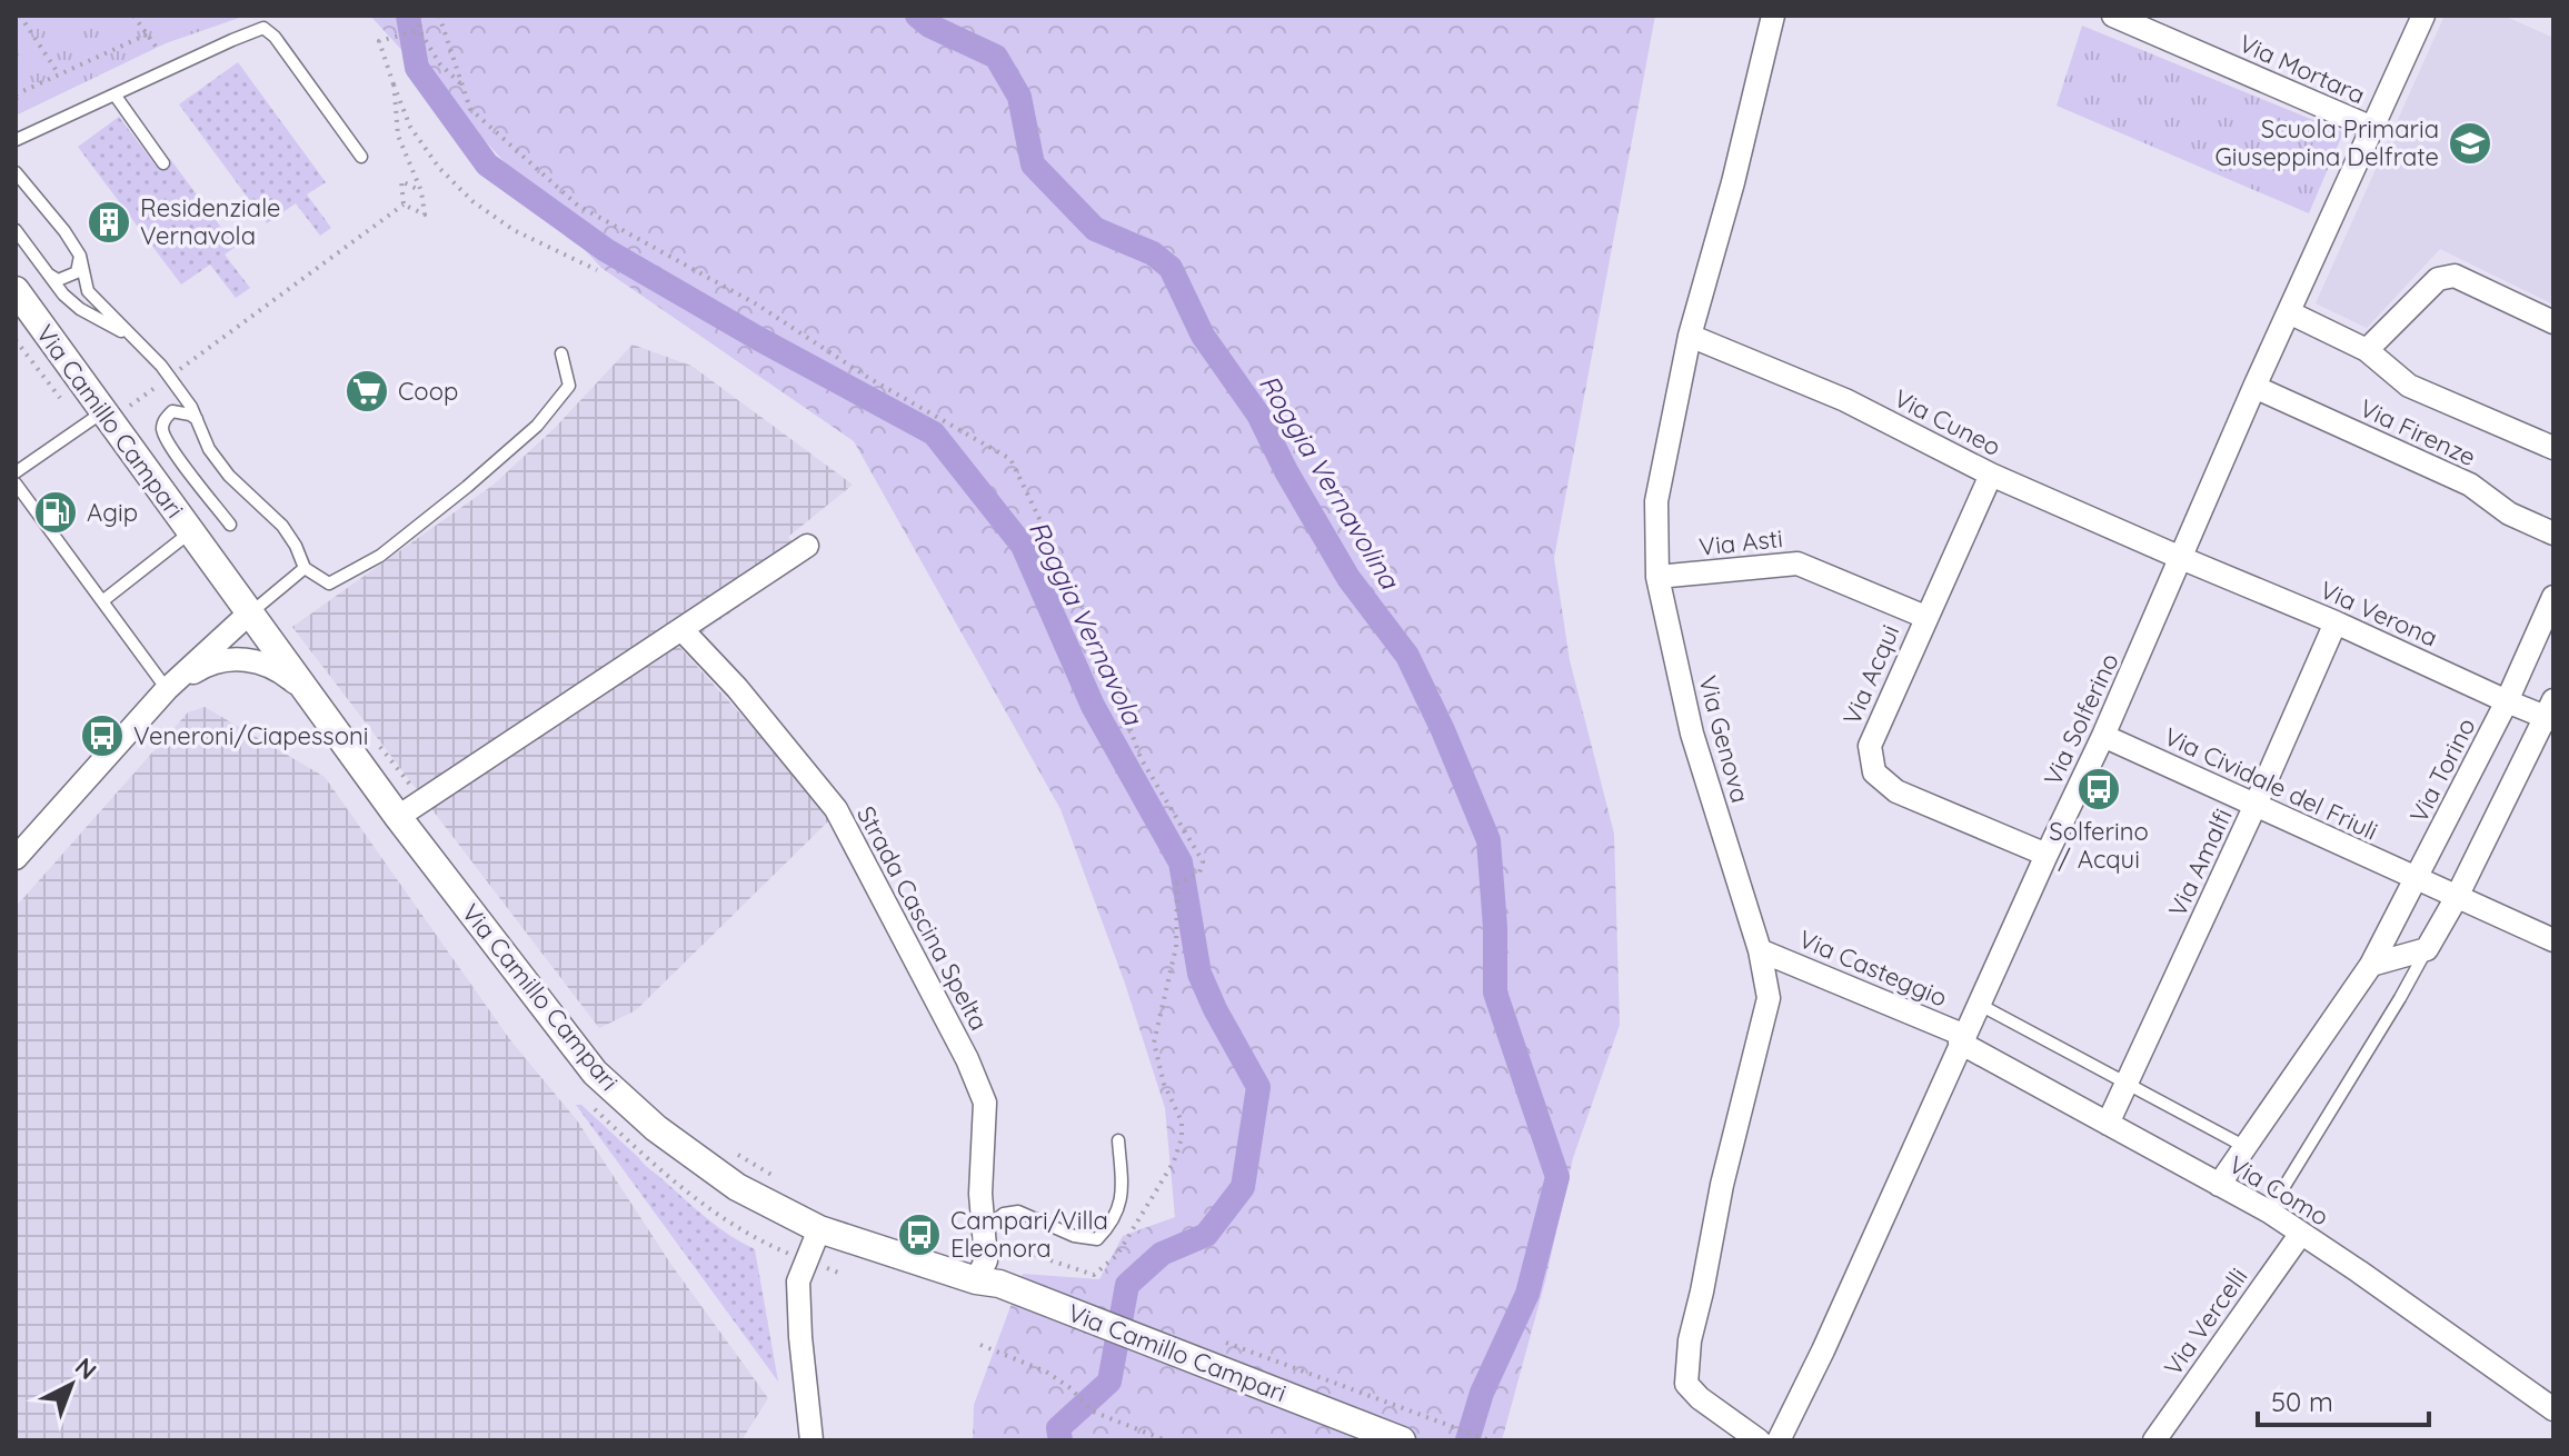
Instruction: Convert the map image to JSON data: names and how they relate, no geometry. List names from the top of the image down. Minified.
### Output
{"streets":{"street":["Via Mortara","Via Camillo Campari","Via Cuneo","Via Firenze","Via Asti","Via Verona","Via Acqui","Via Solferino","Via Genova","Via Torino","Via Cividale del Friuli","Via Amalfi","Strada Cascina Spelta","Via Casteggio","Via Como","Via Vercelli"]},"crossings":[["Via Mortara","Via Solferino"],["Via Camillo Campari","Strada Cascina Spelta"],["Via Cuneo","Via Verona"],["Via Cuneo","Via Acqui"],["Via Cuneo","Via Solferino"],["Via Cuneo","Via Genova"],["Via Firenze","Via Solferino"],["Via Asti","Via Acqui"],["Via Asti","Via Genova"],["Via Verona","Via Solferino"],["Via Verona","Via Torino"],["Via Verona","Via Amalfi"],["Via Acqui","Via Solferino"],["Via Solferino","Via Cividale del Friuli"],["Via Solferino","Via Casteggio"],["Via Solferino","Via Como"],["Via Genova","Via Casteggio"],["Via Torino","Via Cividale del Friuli"],["Via Torino","Via Como"],["Via Cividale del Friuli","Via Amalfi"],["Via Amalfi","Via Como"],["Via Casteggio","Via Como"],["Via Como","Via Vercelli"]],"water":["Roggia Vernavolina","Roggia Vernavola"],"places":{"school or university":["Scuola Primaria Giuseppina Delfrate"],"building":["Residenziale Vernavola"],"supermarket":["Coop"],"fuel station":["Agip"],"bus stop":["Veneroni/Ciapessoni","Solferino / Acqui","Campari/Villa Eleonora"]},"scale_bar":"50 m","north":"top right"}
